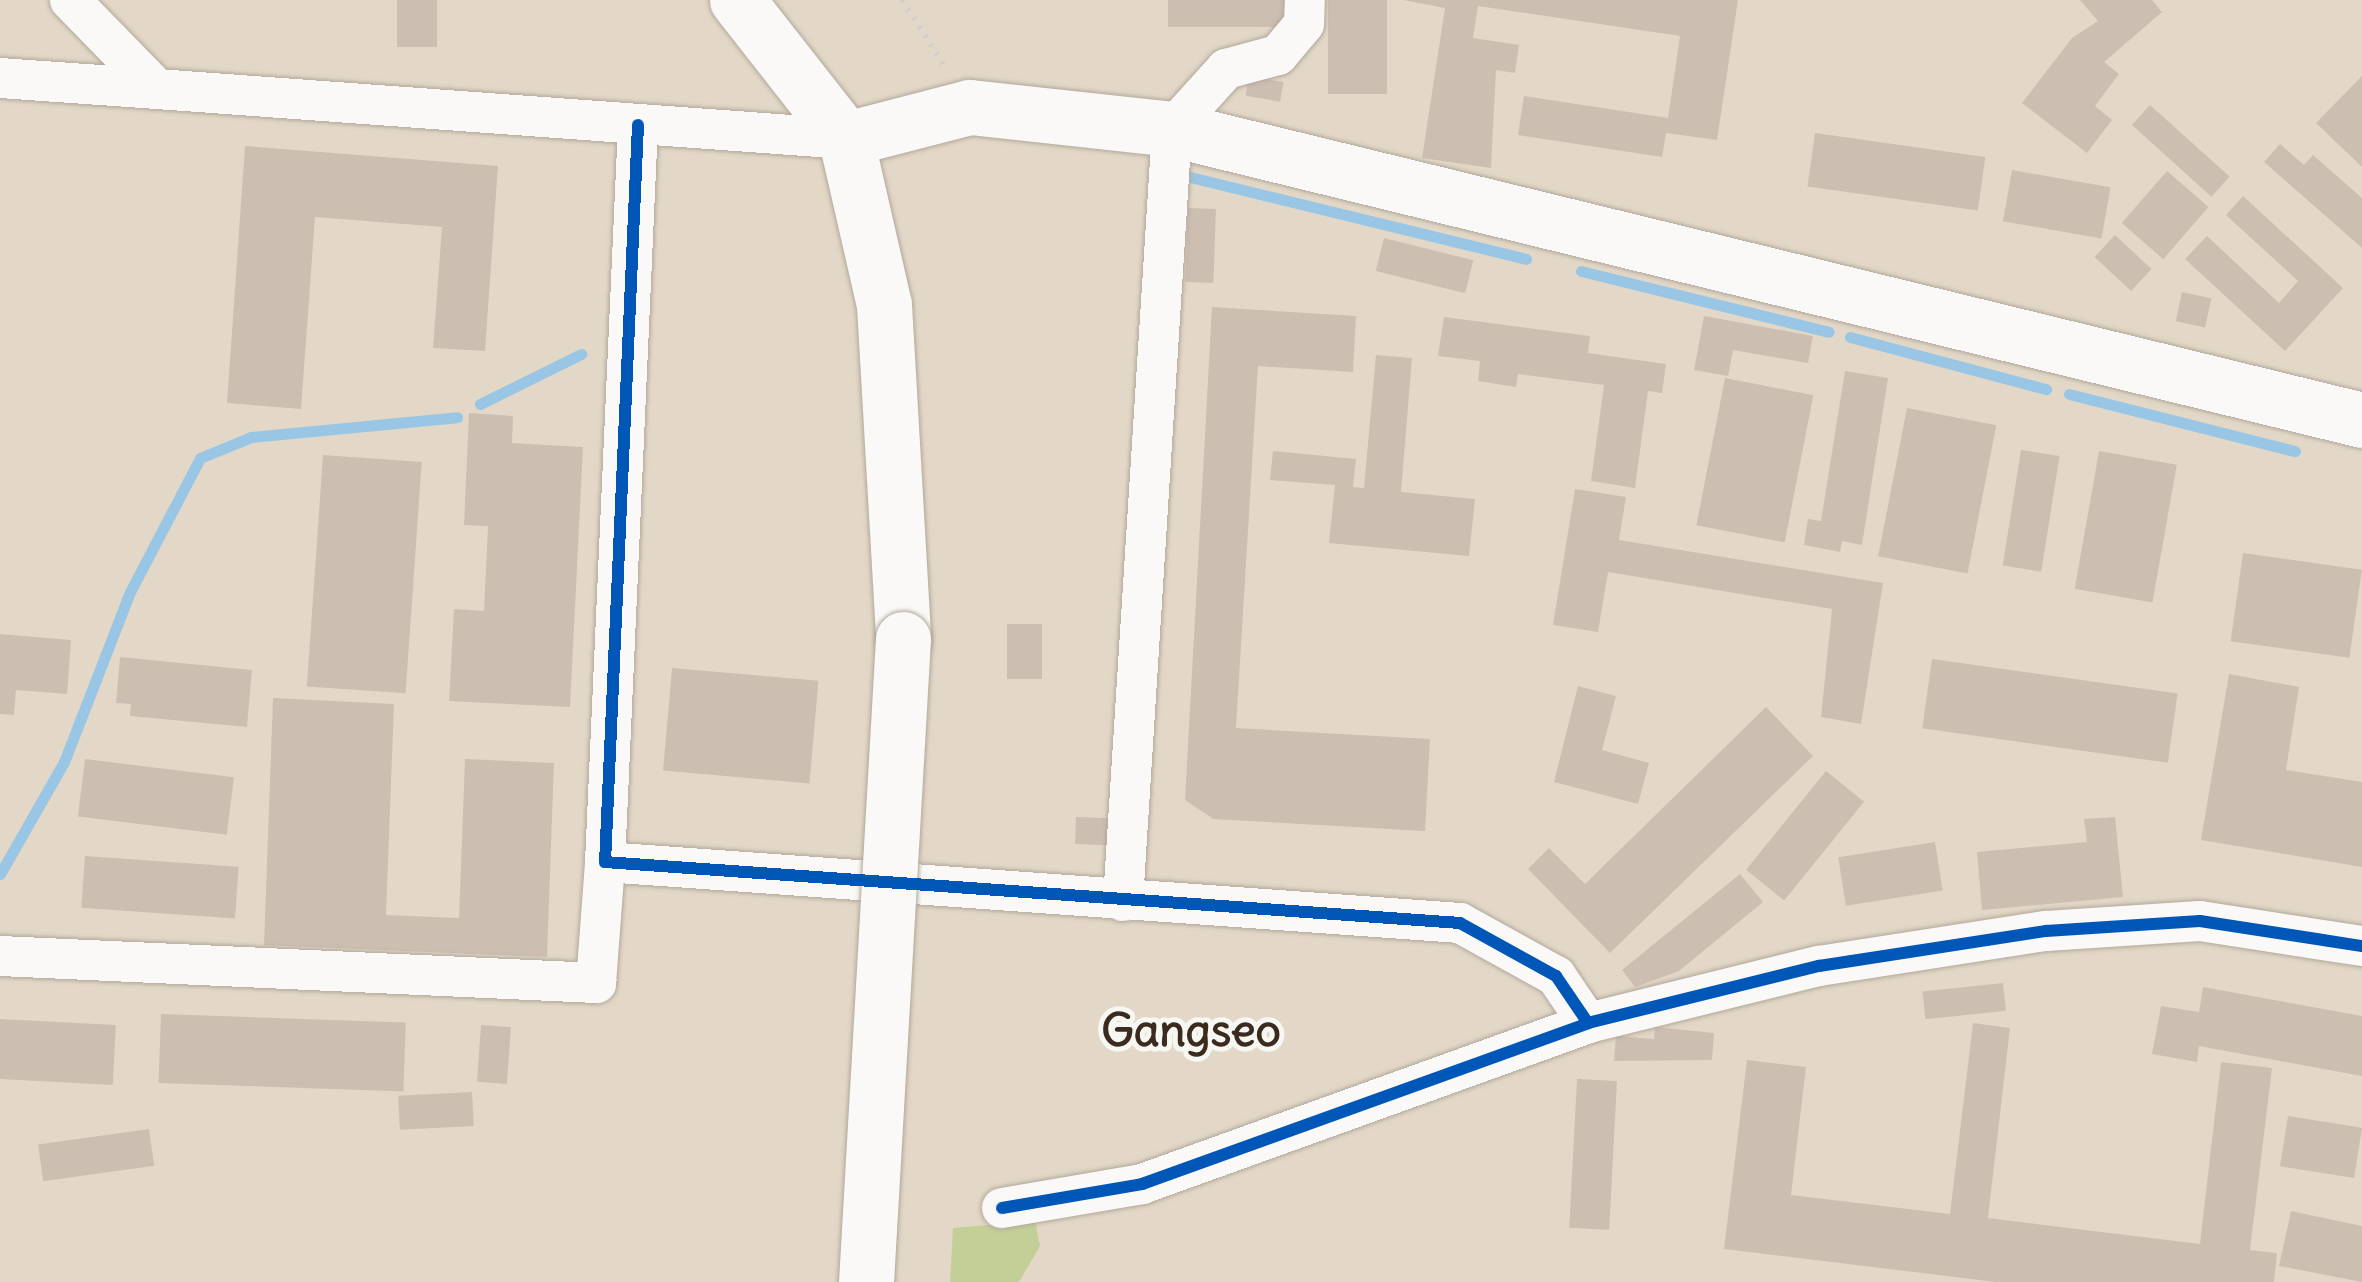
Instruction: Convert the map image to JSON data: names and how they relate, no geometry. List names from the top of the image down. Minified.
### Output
{"districts":["Gangseo"]}
